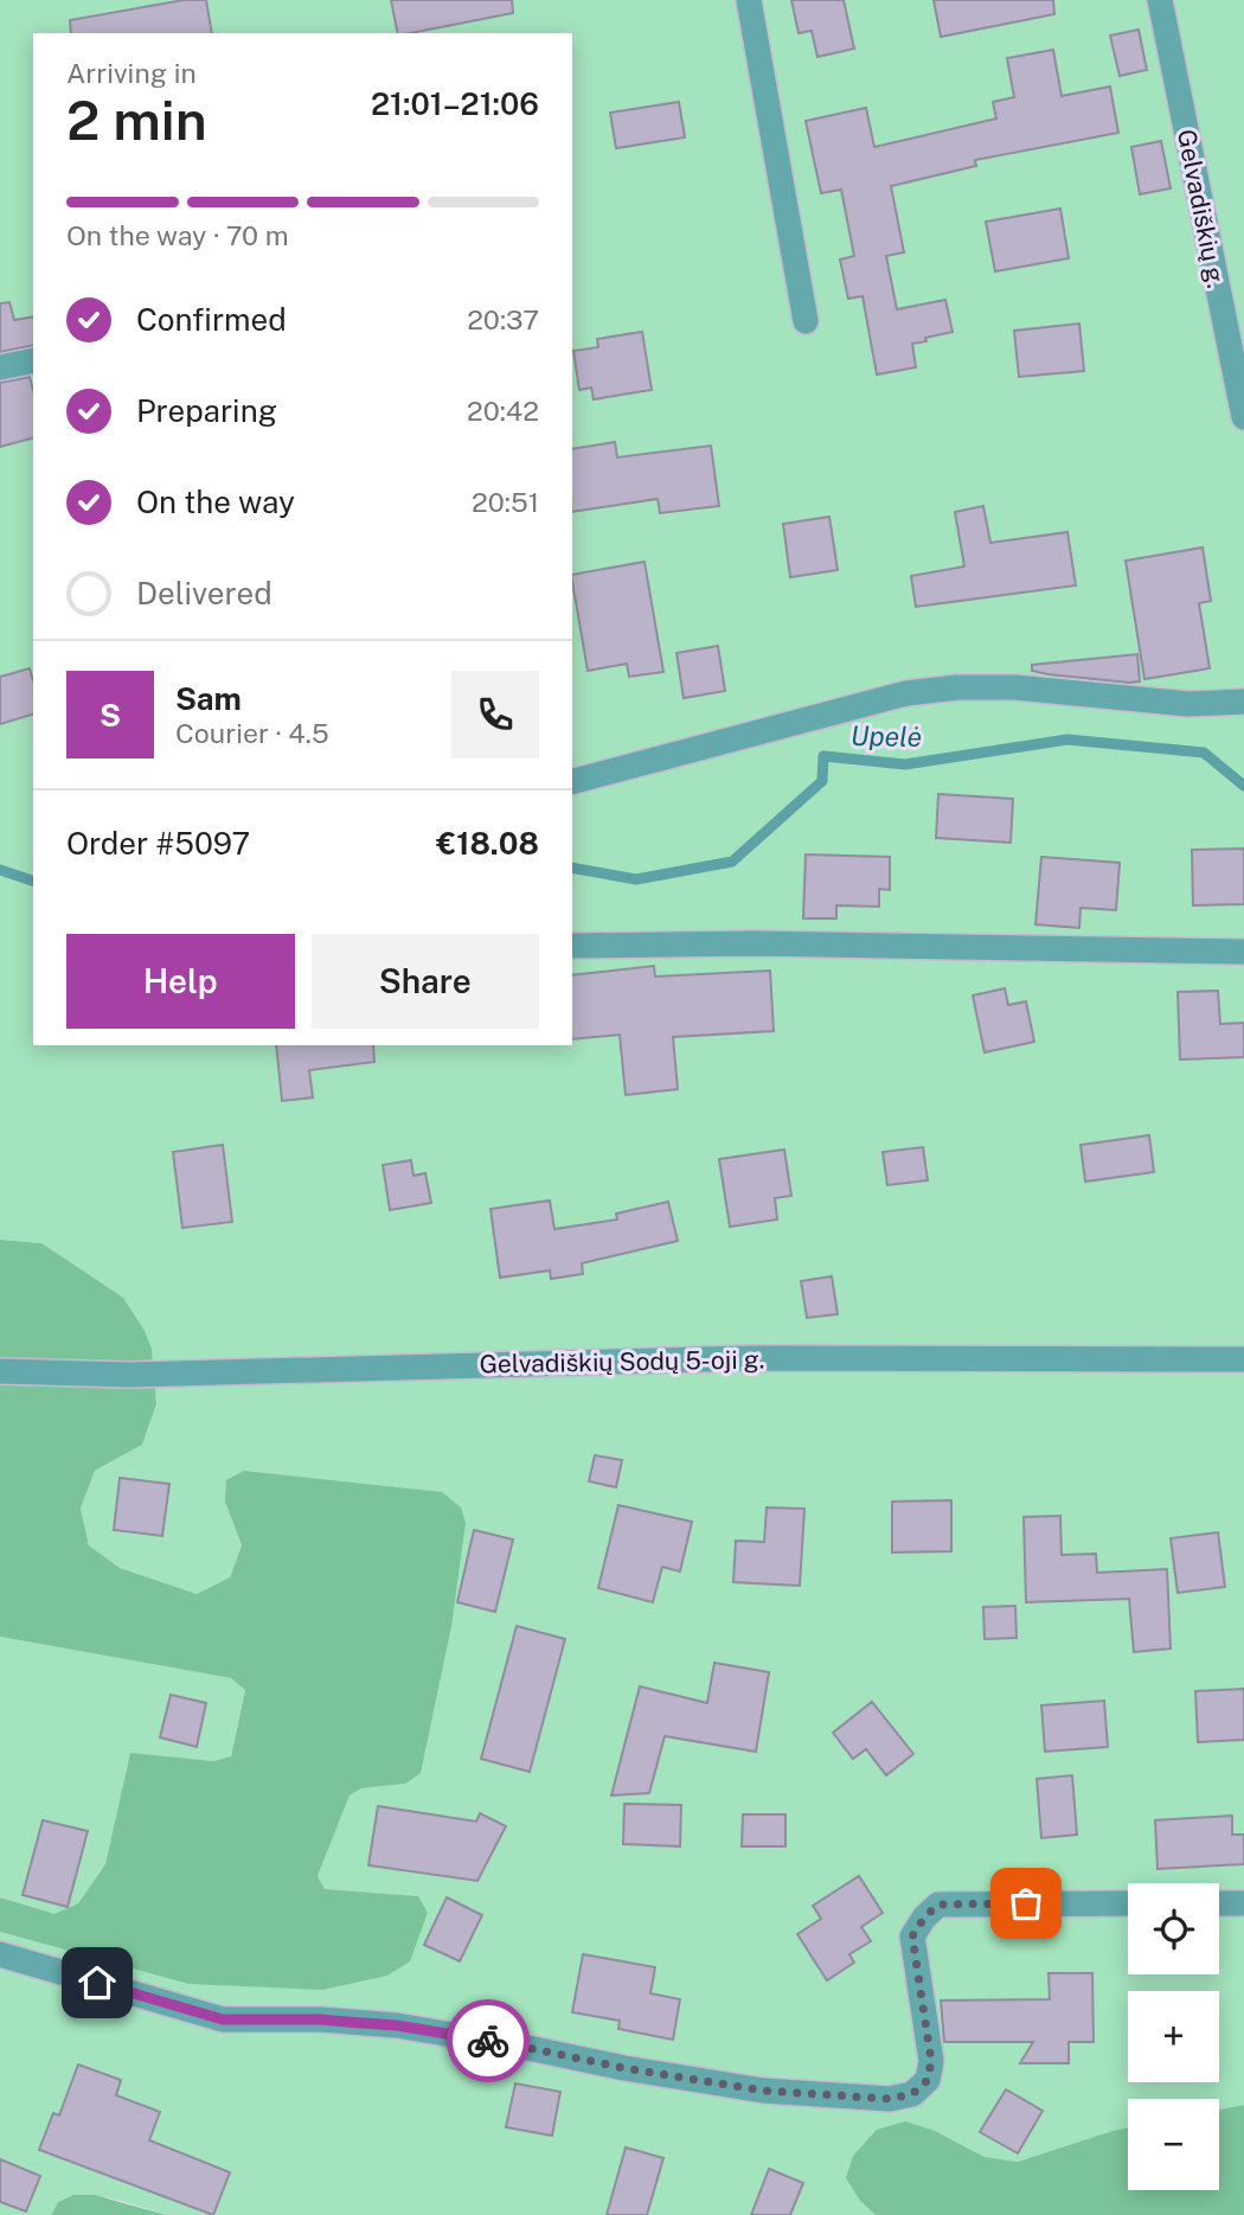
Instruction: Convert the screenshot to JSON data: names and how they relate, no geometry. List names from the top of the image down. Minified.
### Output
{"streets":{"street":["Gelvadiškių g.","Gelvadiškių Sodų 5-oji g."]},"water":["Upelė"],"page":{"heading":["2 min","Arriving in","21:01–21:06"],"panel":["Sam","Courier · 4.5","Order #5097","€18.08"],"bar":"On the way · 70 m","list":[["Confirmed","20:37"],["Preparing","20:42"],["On the way","20:51"],"Delivered"],"round":"S","buttons":["Help","Share"],"map_buttons":["+","−"]}}
